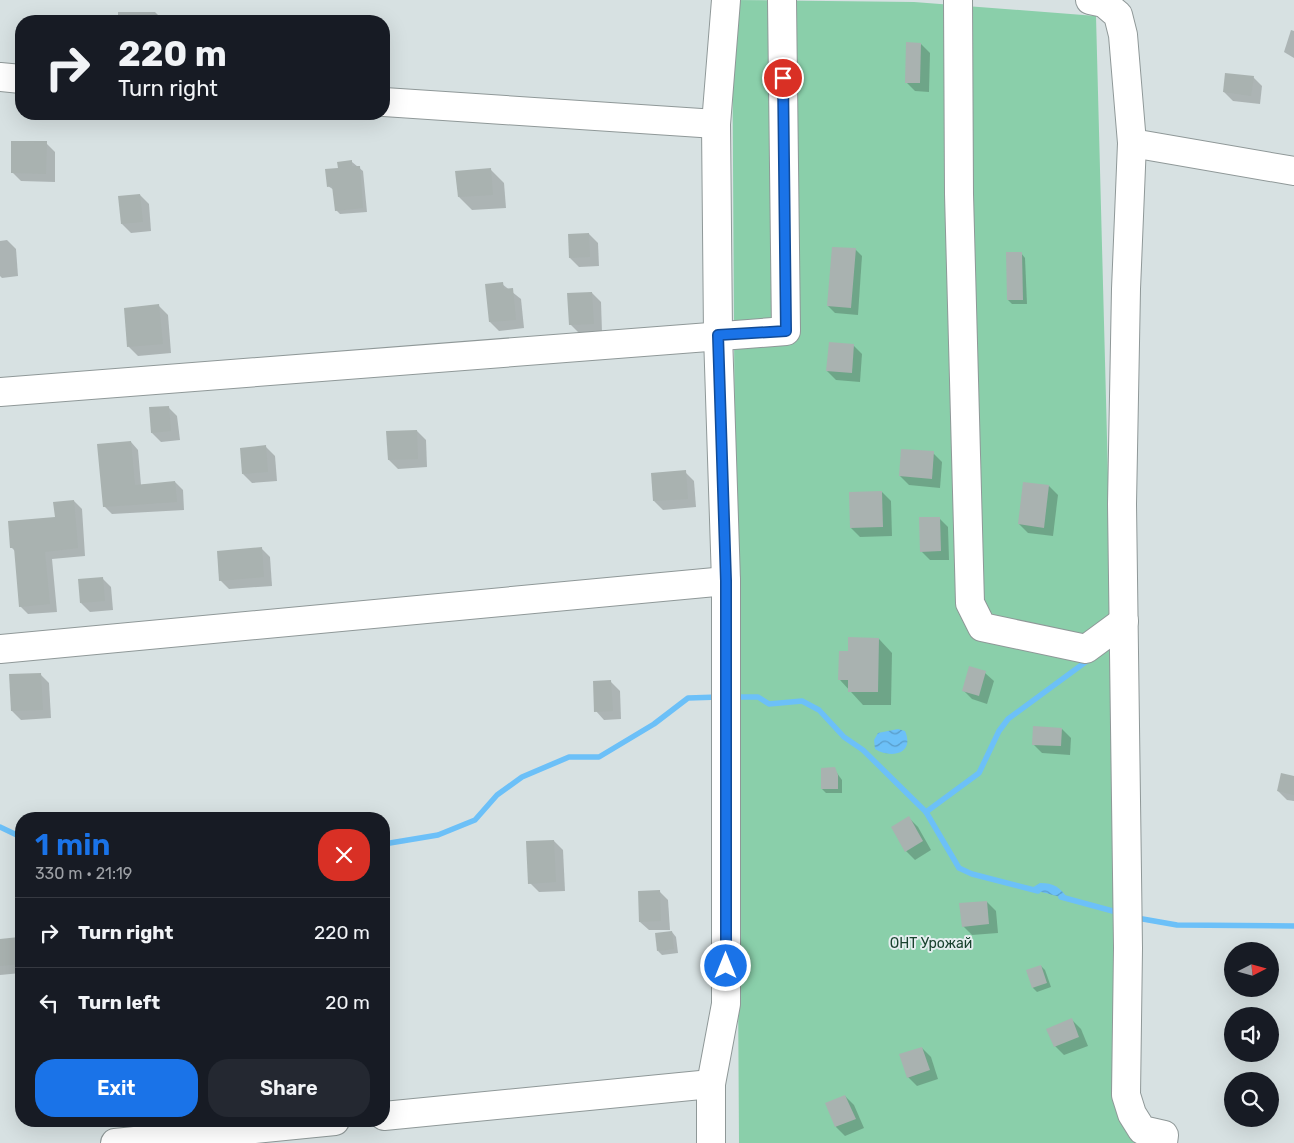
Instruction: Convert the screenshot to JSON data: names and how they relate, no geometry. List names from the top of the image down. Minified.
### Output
{"parks":["ОНТ Урожай"],"north":"right","page":{"turn":["220 m","Turn right"],"heading":["1 min","330 m · 21:19"],"list":[{"name":"Turn right","value":"220 m"},{"name":"Turn left","value":"20 m"}],"buttons":["Exit","Share"]}}
